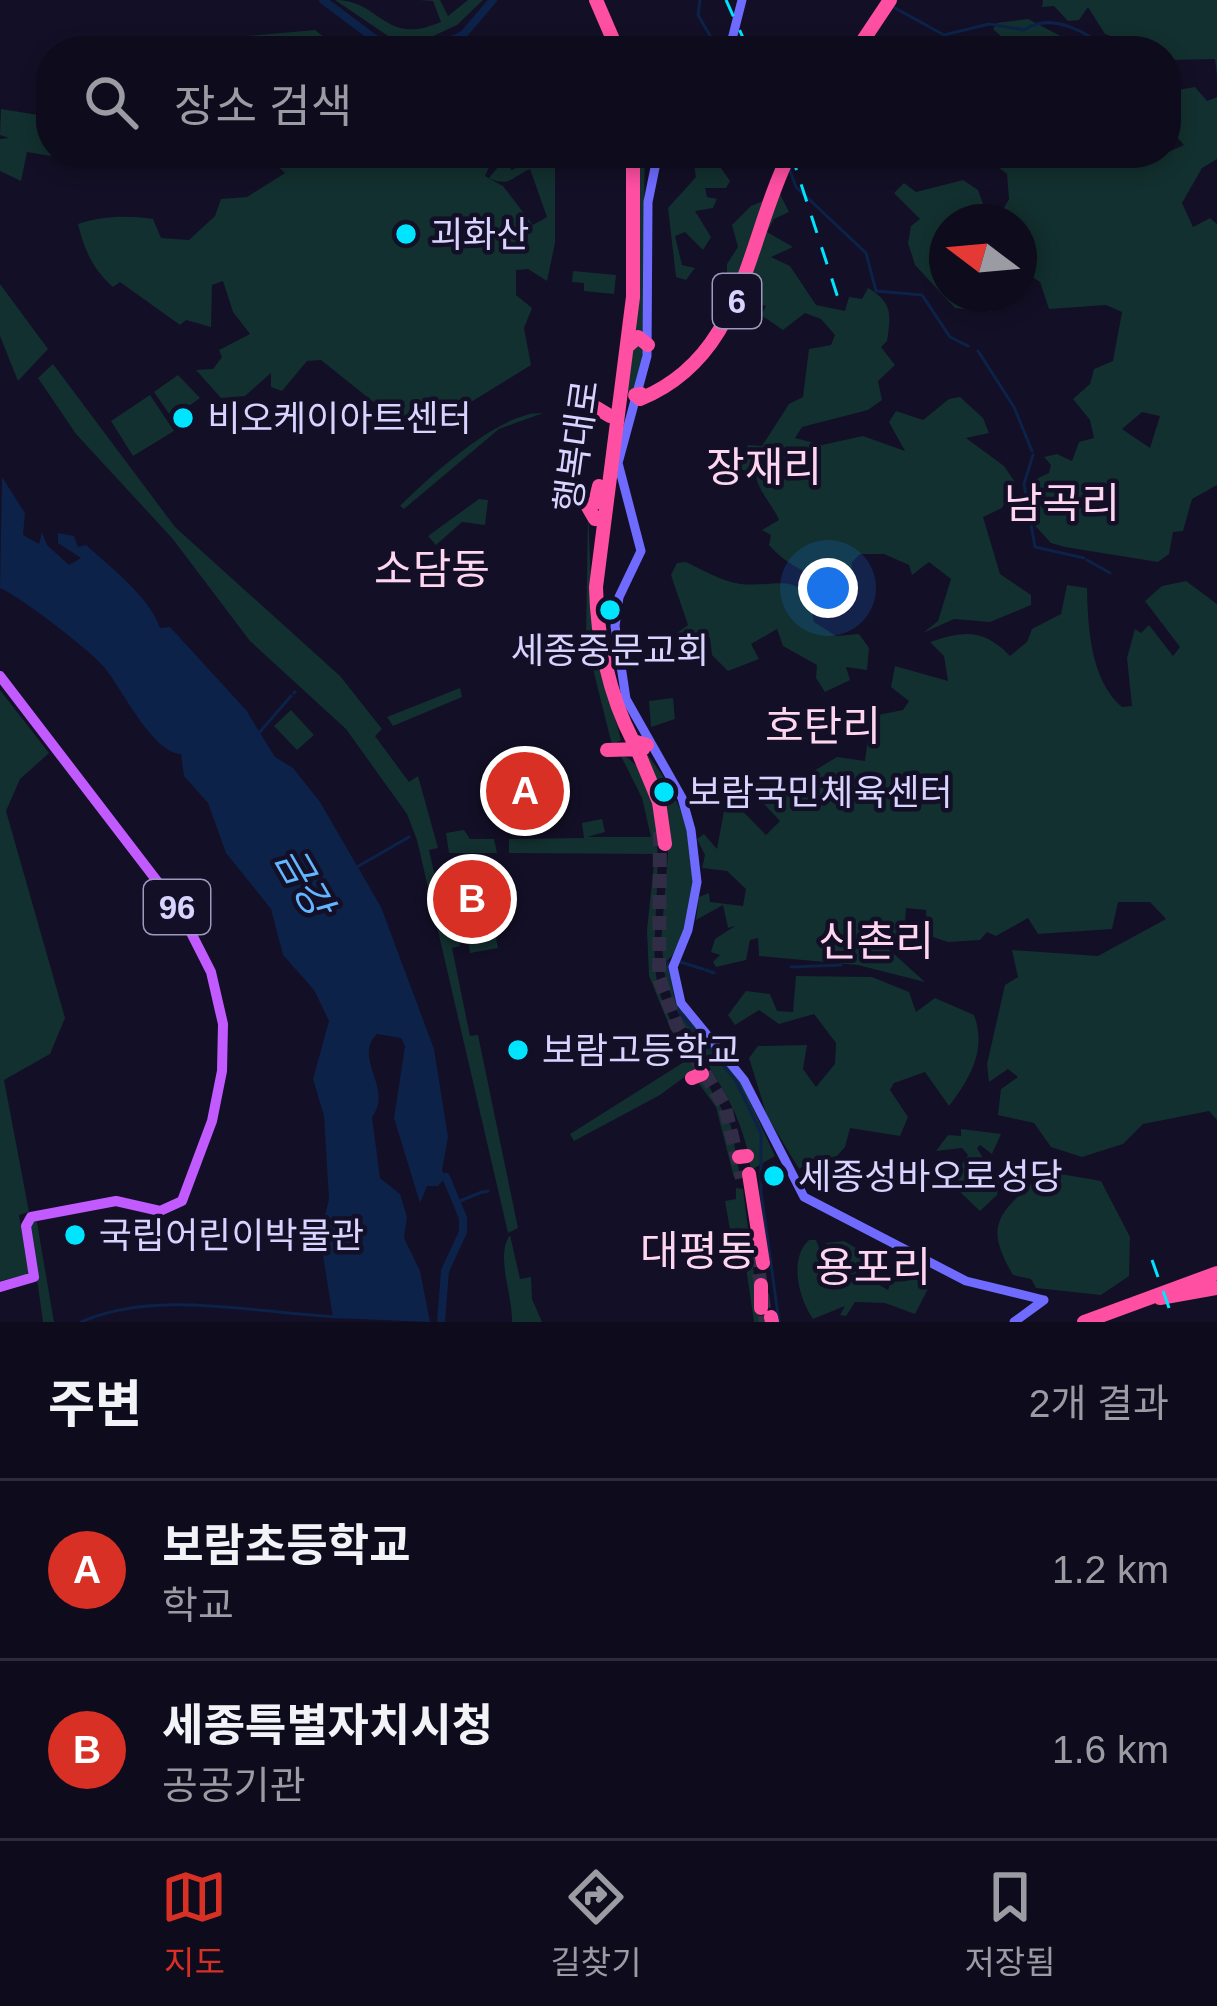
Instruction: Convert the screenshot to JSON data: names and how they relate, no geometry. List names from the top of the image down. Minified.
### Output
{"streets":{"highway":["6","행복대로"],"main road":["96"]},"crossings":[["6","행복대로"]],"districts":["장재리","남곡리","소담동","호탄리","신촌리","대평동","용포리"],"water":["금강"],"places":["괴화산","비오케이아트센터","세종중문교회","보람국민체육센터","보람고등학교","세종성바오로성당","국립어린이박물관"],"north":"left","page":{"search":"장소 검색","pins":["A","B"],"heading":["주변","2개 결과"],"list":[{"mark":"A","name":"보람초등학교","note":"학교","value":"1.2 km"},{"mark":"B","name":"세종특별자치시청","note":"공공기관","value":"1.6 km"}],"nav":["지도","길찾기","저장됨"]}}
